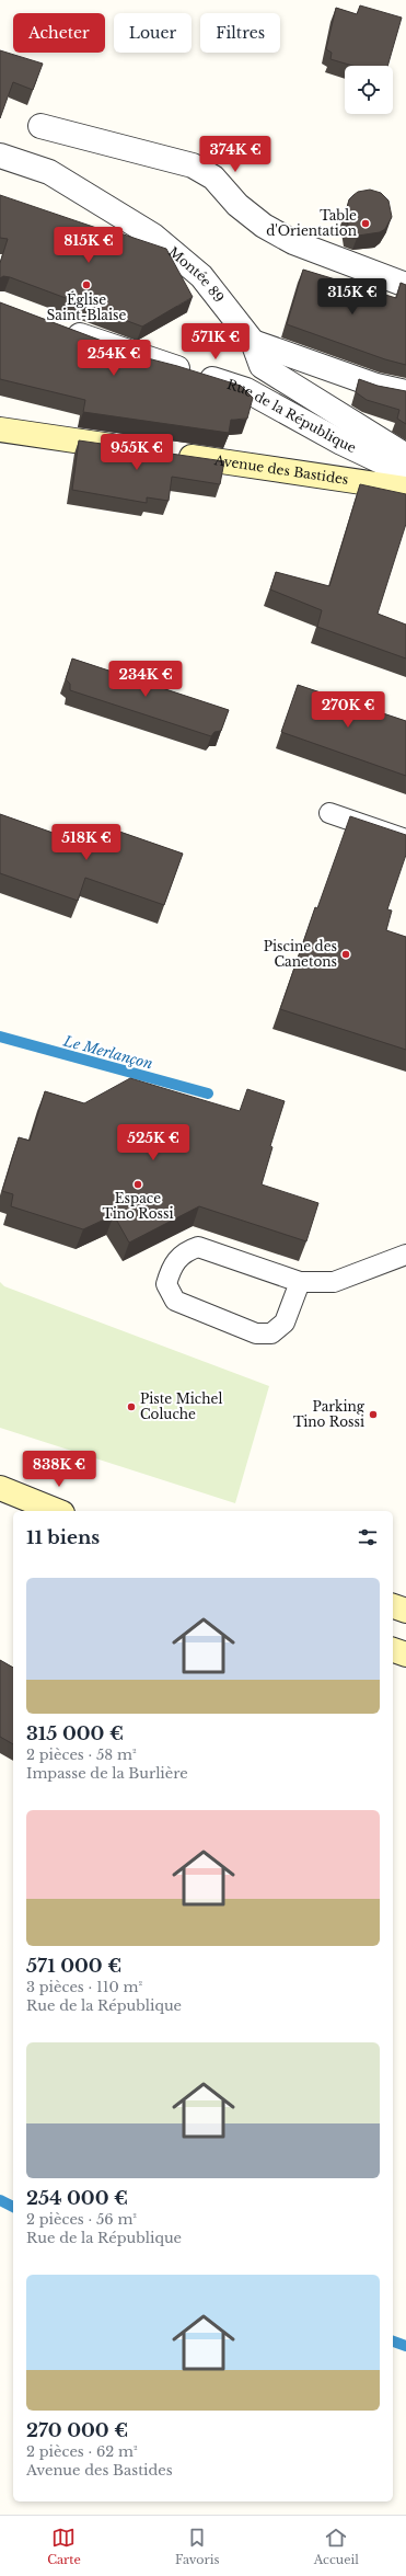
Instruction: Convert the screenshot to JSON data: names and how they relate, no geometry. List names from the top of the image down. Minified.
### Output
{"streets":{"street":["Montée 89","Rue de la République","Avenue des Bastides"]},"water":["Le Merlançon"],"places":["Table d'Orientation","Église Saint-Blaise","Piscine des Canetons","Espace Tino Rossi","Piste Michel Coluche","Parking Tino Rossi"],"page":{"chip":["Acheter","Louer","Filtres"],"price":["374K €","815K €","315K €","571K €","254K €","955K €","234K €","270K €","518K €","525K €","838K €"],"heading":"11 biens","list":[{"name":"315 000 €","note":"2 pièces · 58 m² · Impasse de la Burlière"},{"name":"571 000 €","note":"3 pièces · 110 m² · Rue de la République"},{"name":"254 000 €","note":"2 pièces · 56 m² · Rue de la République"},{"name":"270 000 €","note":"2 pièces · 62 m² · Avenue des Bastides"}],"tabs":["Carte","Favoris","Accueil"]}}
